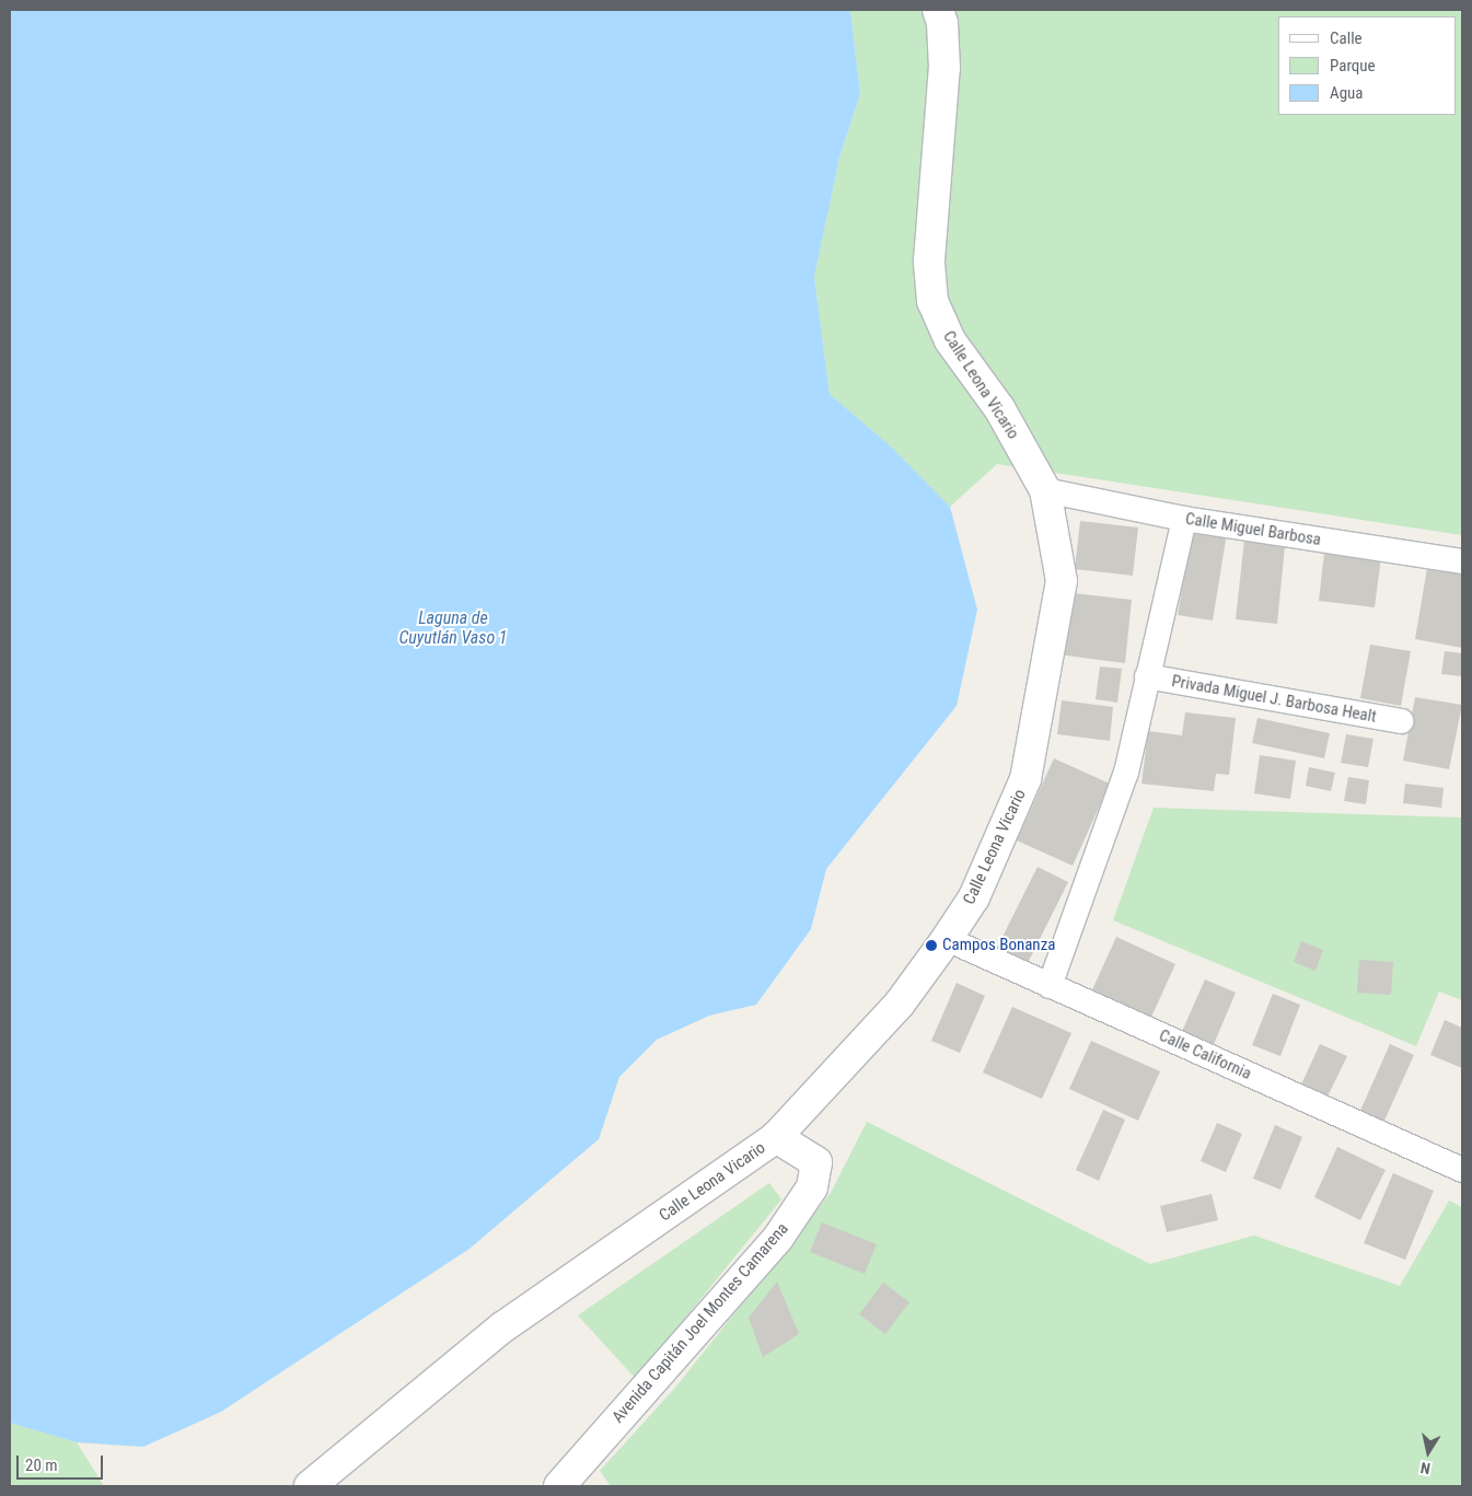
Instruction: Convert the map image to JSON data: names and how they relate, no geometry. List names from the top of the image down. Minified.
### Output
{"streets":{"main road":["Calle Leona Vicario","Avenida Capitán Joel Montes Camarena"],"street":["Calle Miguel Barbosa","Privada Miguel J. Barbosa Healt","Calle California"]},"crossings":[["Calle Leona Vicario","Calle Miguel Barbosa"],["Calle Leona Vicario","Calle California"],["Calle Leona Vicario","Avenida Capitán Joel Montes Camarena"]],"water":["Laguna de Cuyutlán Vaso 1"],"places":["Campos Bonanza"],"legend":["Calle","Parque","Agua"],"scale_bar":"20 m","north":"bottom"}
